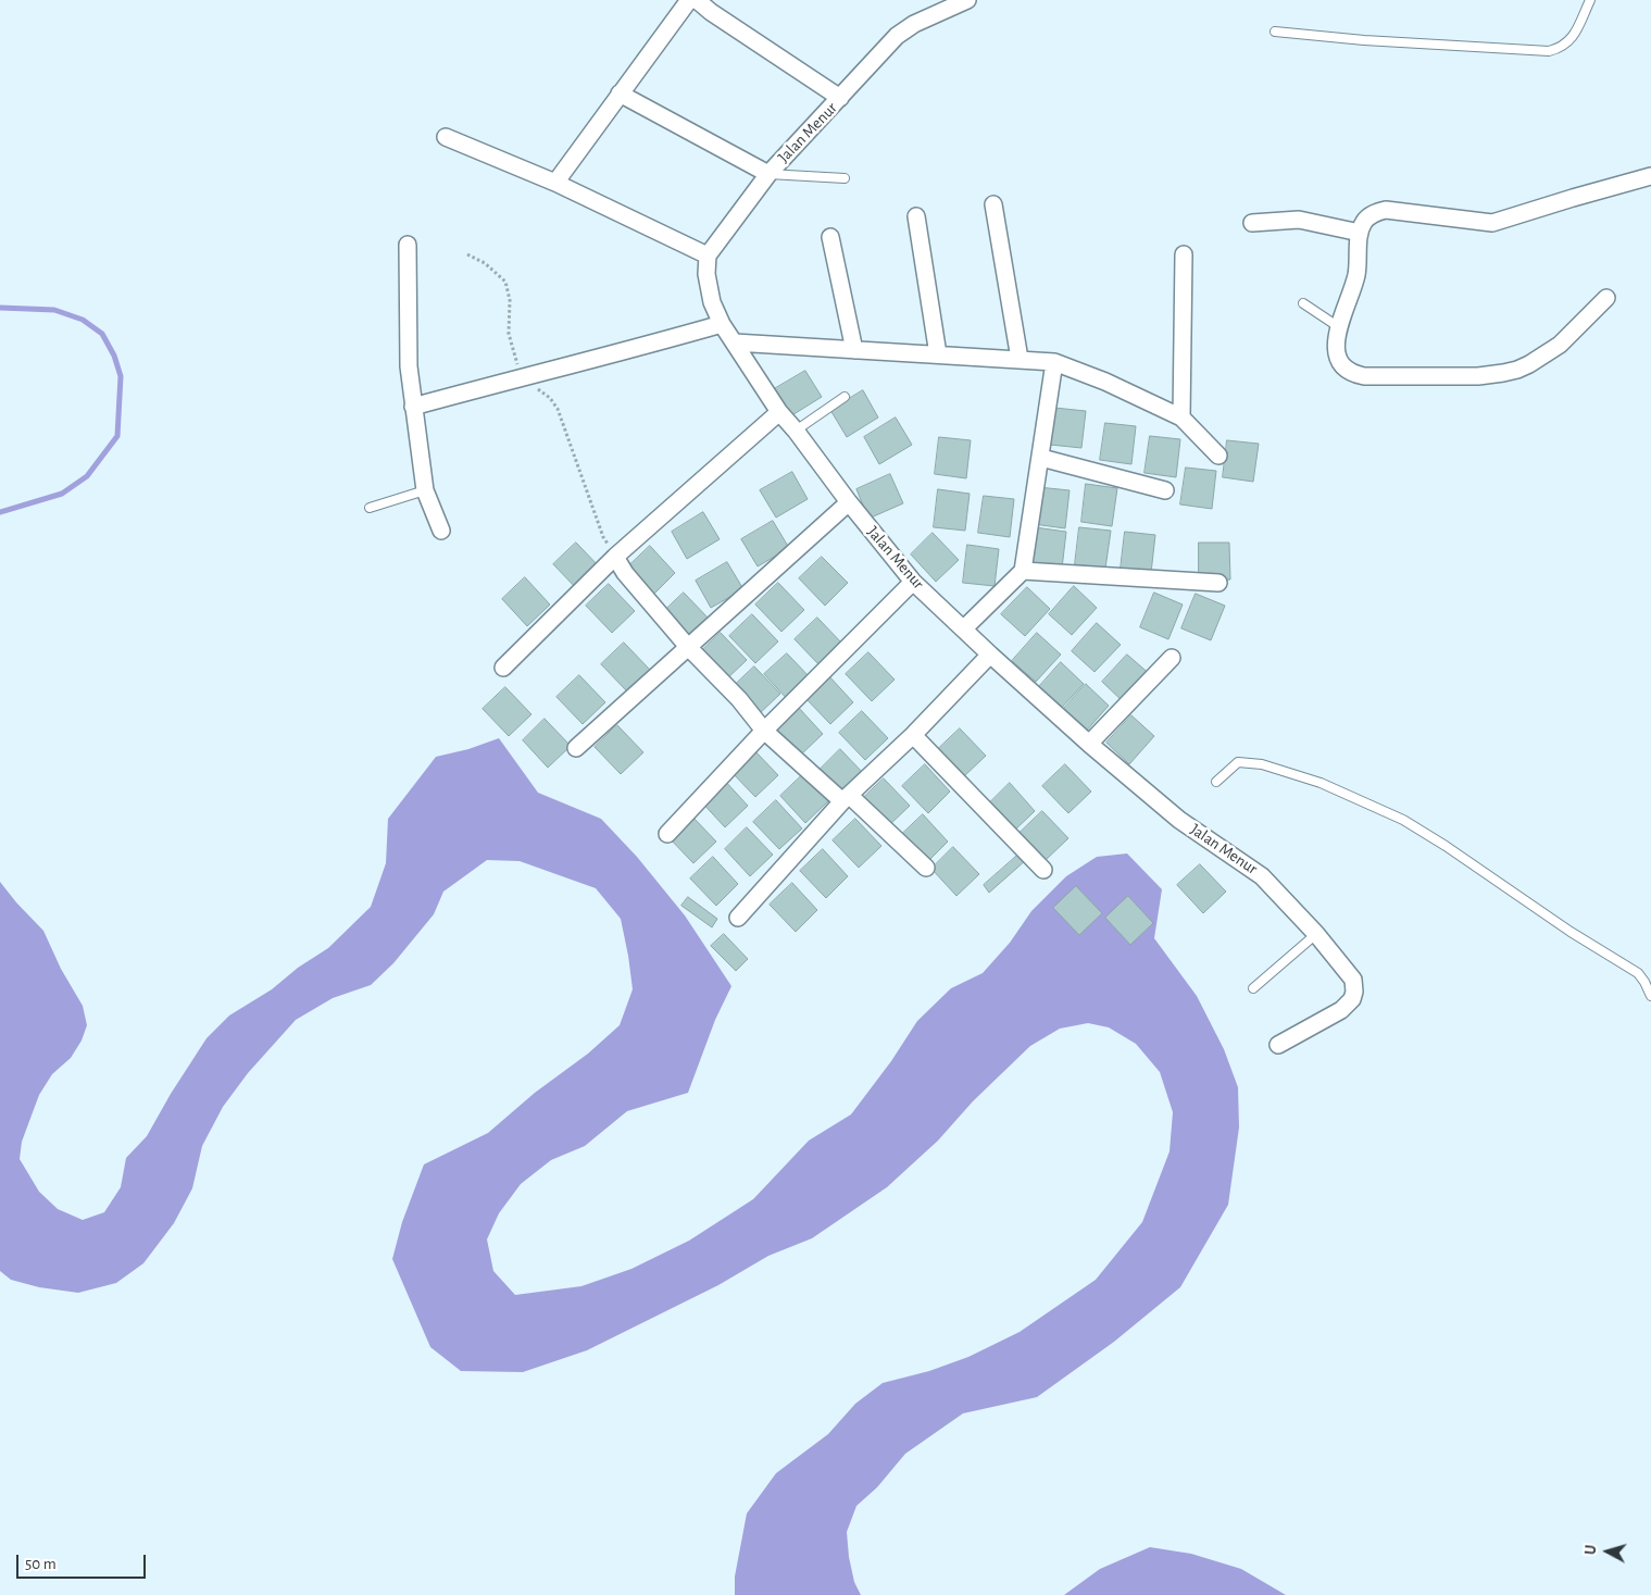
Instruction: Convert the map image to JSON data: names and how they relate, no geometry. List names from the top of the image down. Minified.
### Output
{"streets":{"street":["Jalan Menur"]},"scale_bar":"50 m","north":"left"}
